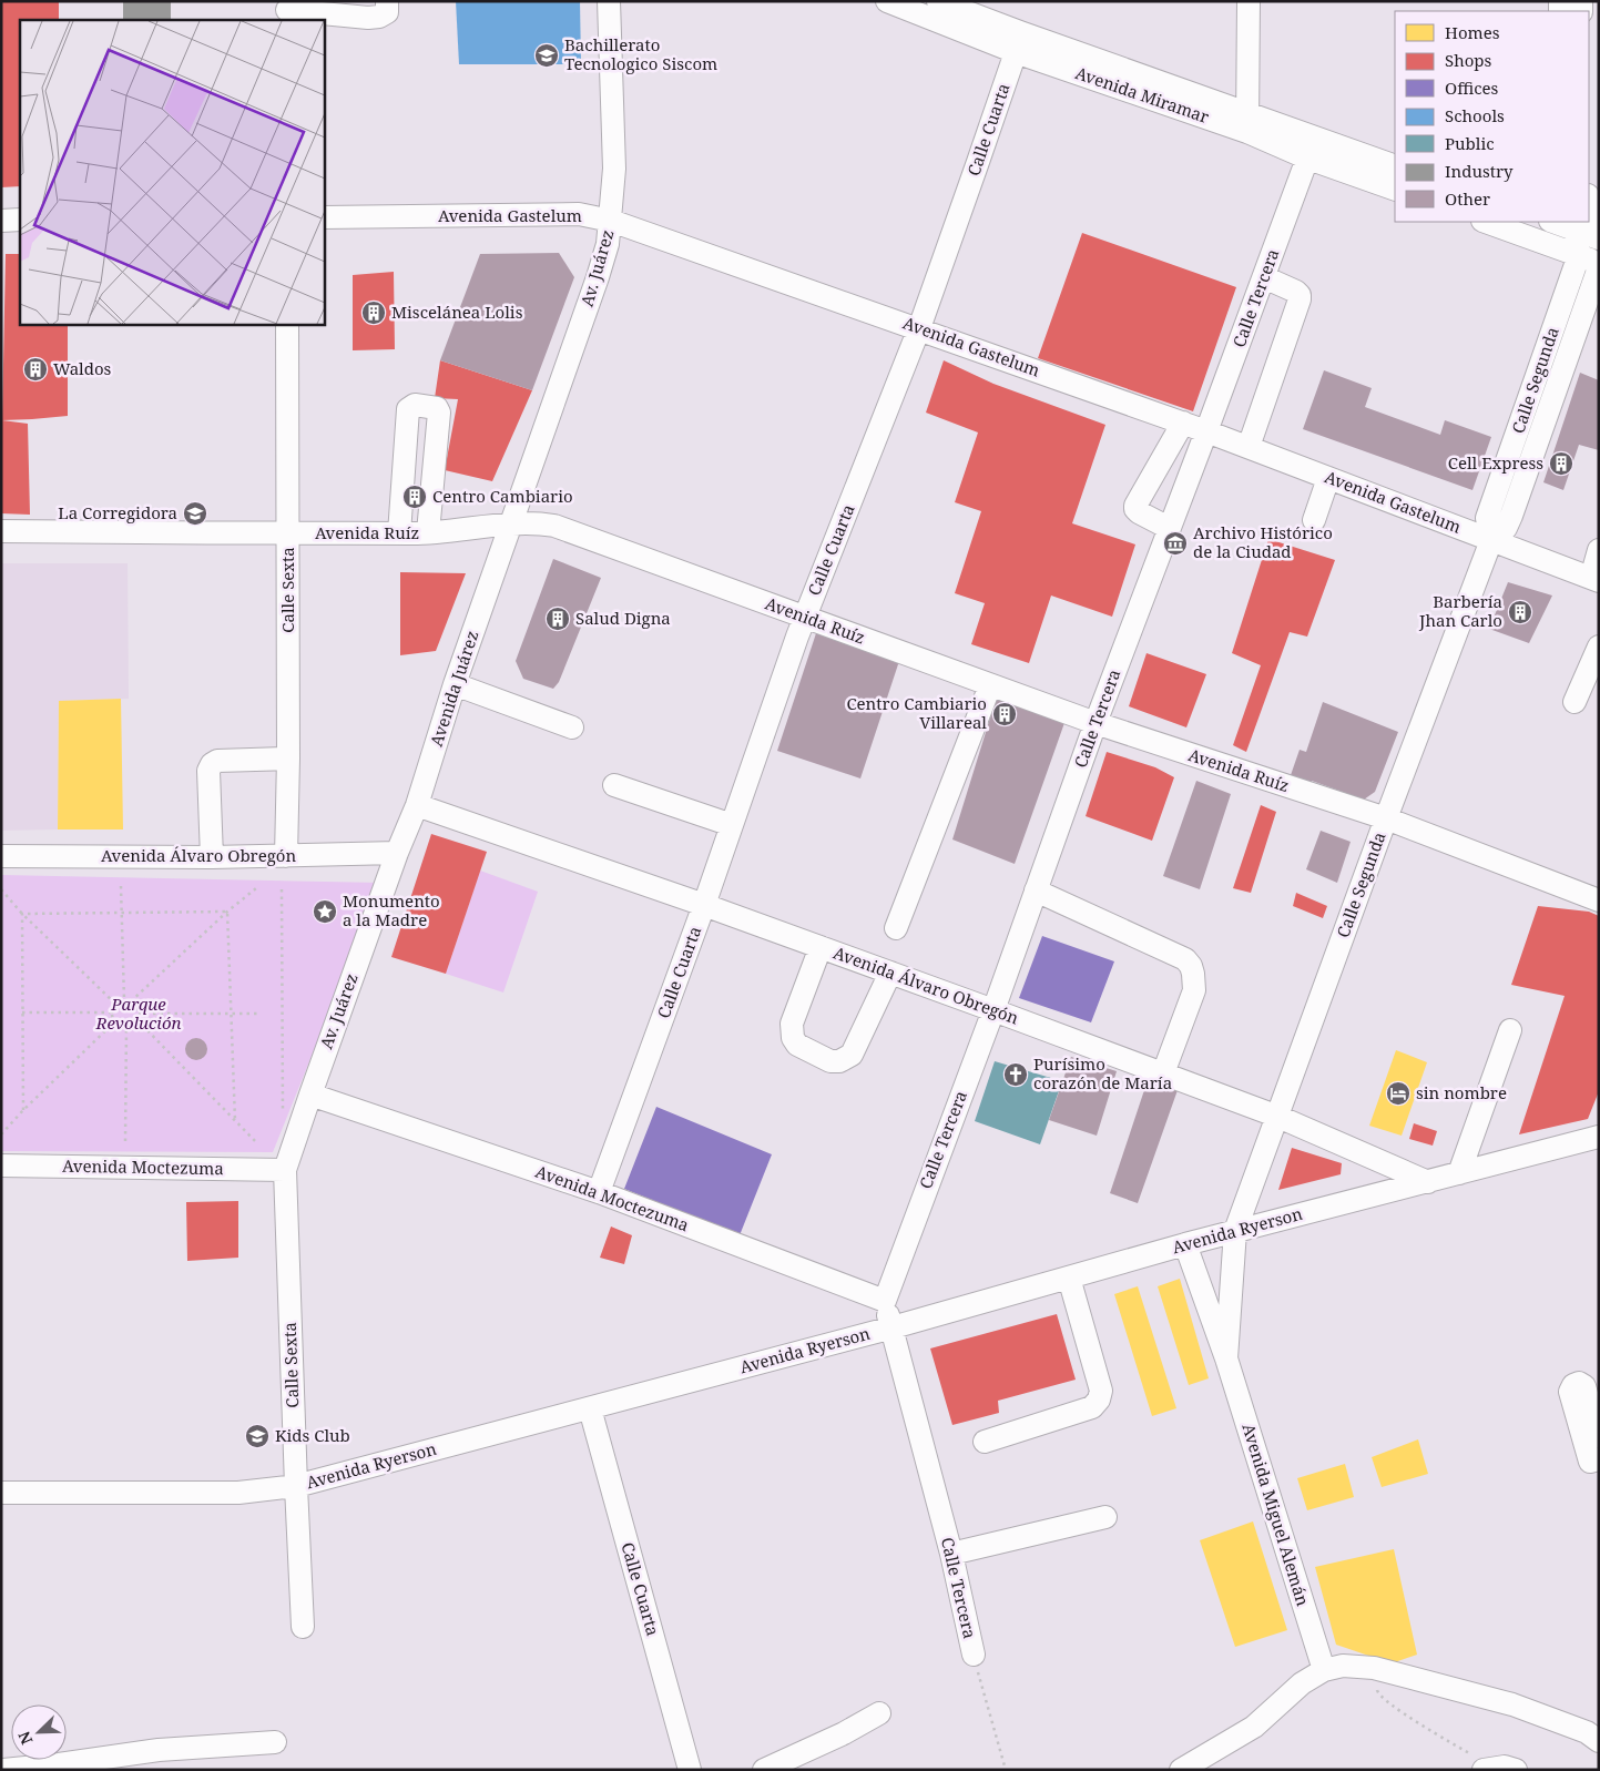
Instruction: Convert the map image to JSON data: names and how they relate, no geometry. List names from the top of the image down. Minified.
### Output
{"streets":{"street":["Avenida Miramar","Calle Cuarta","Avenida Gastelum","Av. Juárez","Calle Tercera","Calle Segunda","Avenida Ruíz","Calle Sexta","Avenida Juárez","Avenida Álvaro Obregón","Avenida Moctezuma","Avenida Ryerson","Avenida Miguel Alemán"]},"crossings":[["Avenida Miramar","Calle Cuarta"],["Avenida Miramar","Calle Tercera"],["Calle Cuarta","Avenida Gastelum"],["Calle Cuarta","Avenida Ruíz"],["Calle Cuarta","Avenida Álvaro Obregón"],["Calle Cuarta","Avenida Moctezuma"],["Calle Cuarta","Avenida Ryerson"],["Avenida Gastelum","Av. Juárez"],["Avenida Gastelum","Calle Tercera"],["Avenida Gastelum","Calle Segunda"],["Av. Juárez","Avenida Ruíz"],["Av. Juárez","Calle Sexta"],["Av. Juárez","Avenida Juárez"],["Av. Juárez","Avenida Álvaro Obregón"],["Av. Juárez","Avenida Moctezuma"],["Calle Tercera","Avenida Ruíz"],["Calle Tercera","Avenida Álvaro Obregón"],["Calle Tercera","Avenida Moctezuma"],["Calle Tercera","Avenida Ryerson"],["Calle Segunda","Avenida Ruíz"],["Calle Segunda","Avenida Álvaro Obregón"],["Calle Segunda","Avenida Ryerson"],["Calle Segunda","Avenida Miguel Alemán"],["Avenida Ruíz","Calle Sexta"],["Avenida Ruíz","Avenida Juárez"],["Calle Sexta","Avenida Álvaro Obregón"],["Calle Sexta","Avenida Moctezuma"],["Calle Sexta","Avenida Ryerson"],["Avenida Juárez","Avenida Álvaro Obregón"],["Avenida Álvaro Obregón","Avenida Ryerson"],["Avenida Ryerson","Avenida Miguel Alemán"]],"parks":["Parque Revolución"],"places":{"school or university":["Bachillerato Tecnologico Siscom","La Corregidora","Kids Club"],"building":["Miscelánea Lolis","Waldos","Cell Express","Centro Cambiario","Barbería Jhan Carlo","Salud Digna","Centro Cambiario Villareal"],"museum":["Archivo Histórico de la Ciudad"],"place":["Monumento a la Madre"],"church":["Purísimo corazón de María"],"hotel":["sin nombre"]},"legend":["Homes","Shops","Offices","Schools","Public","Industry","Other"],"north":"bottom left"}
